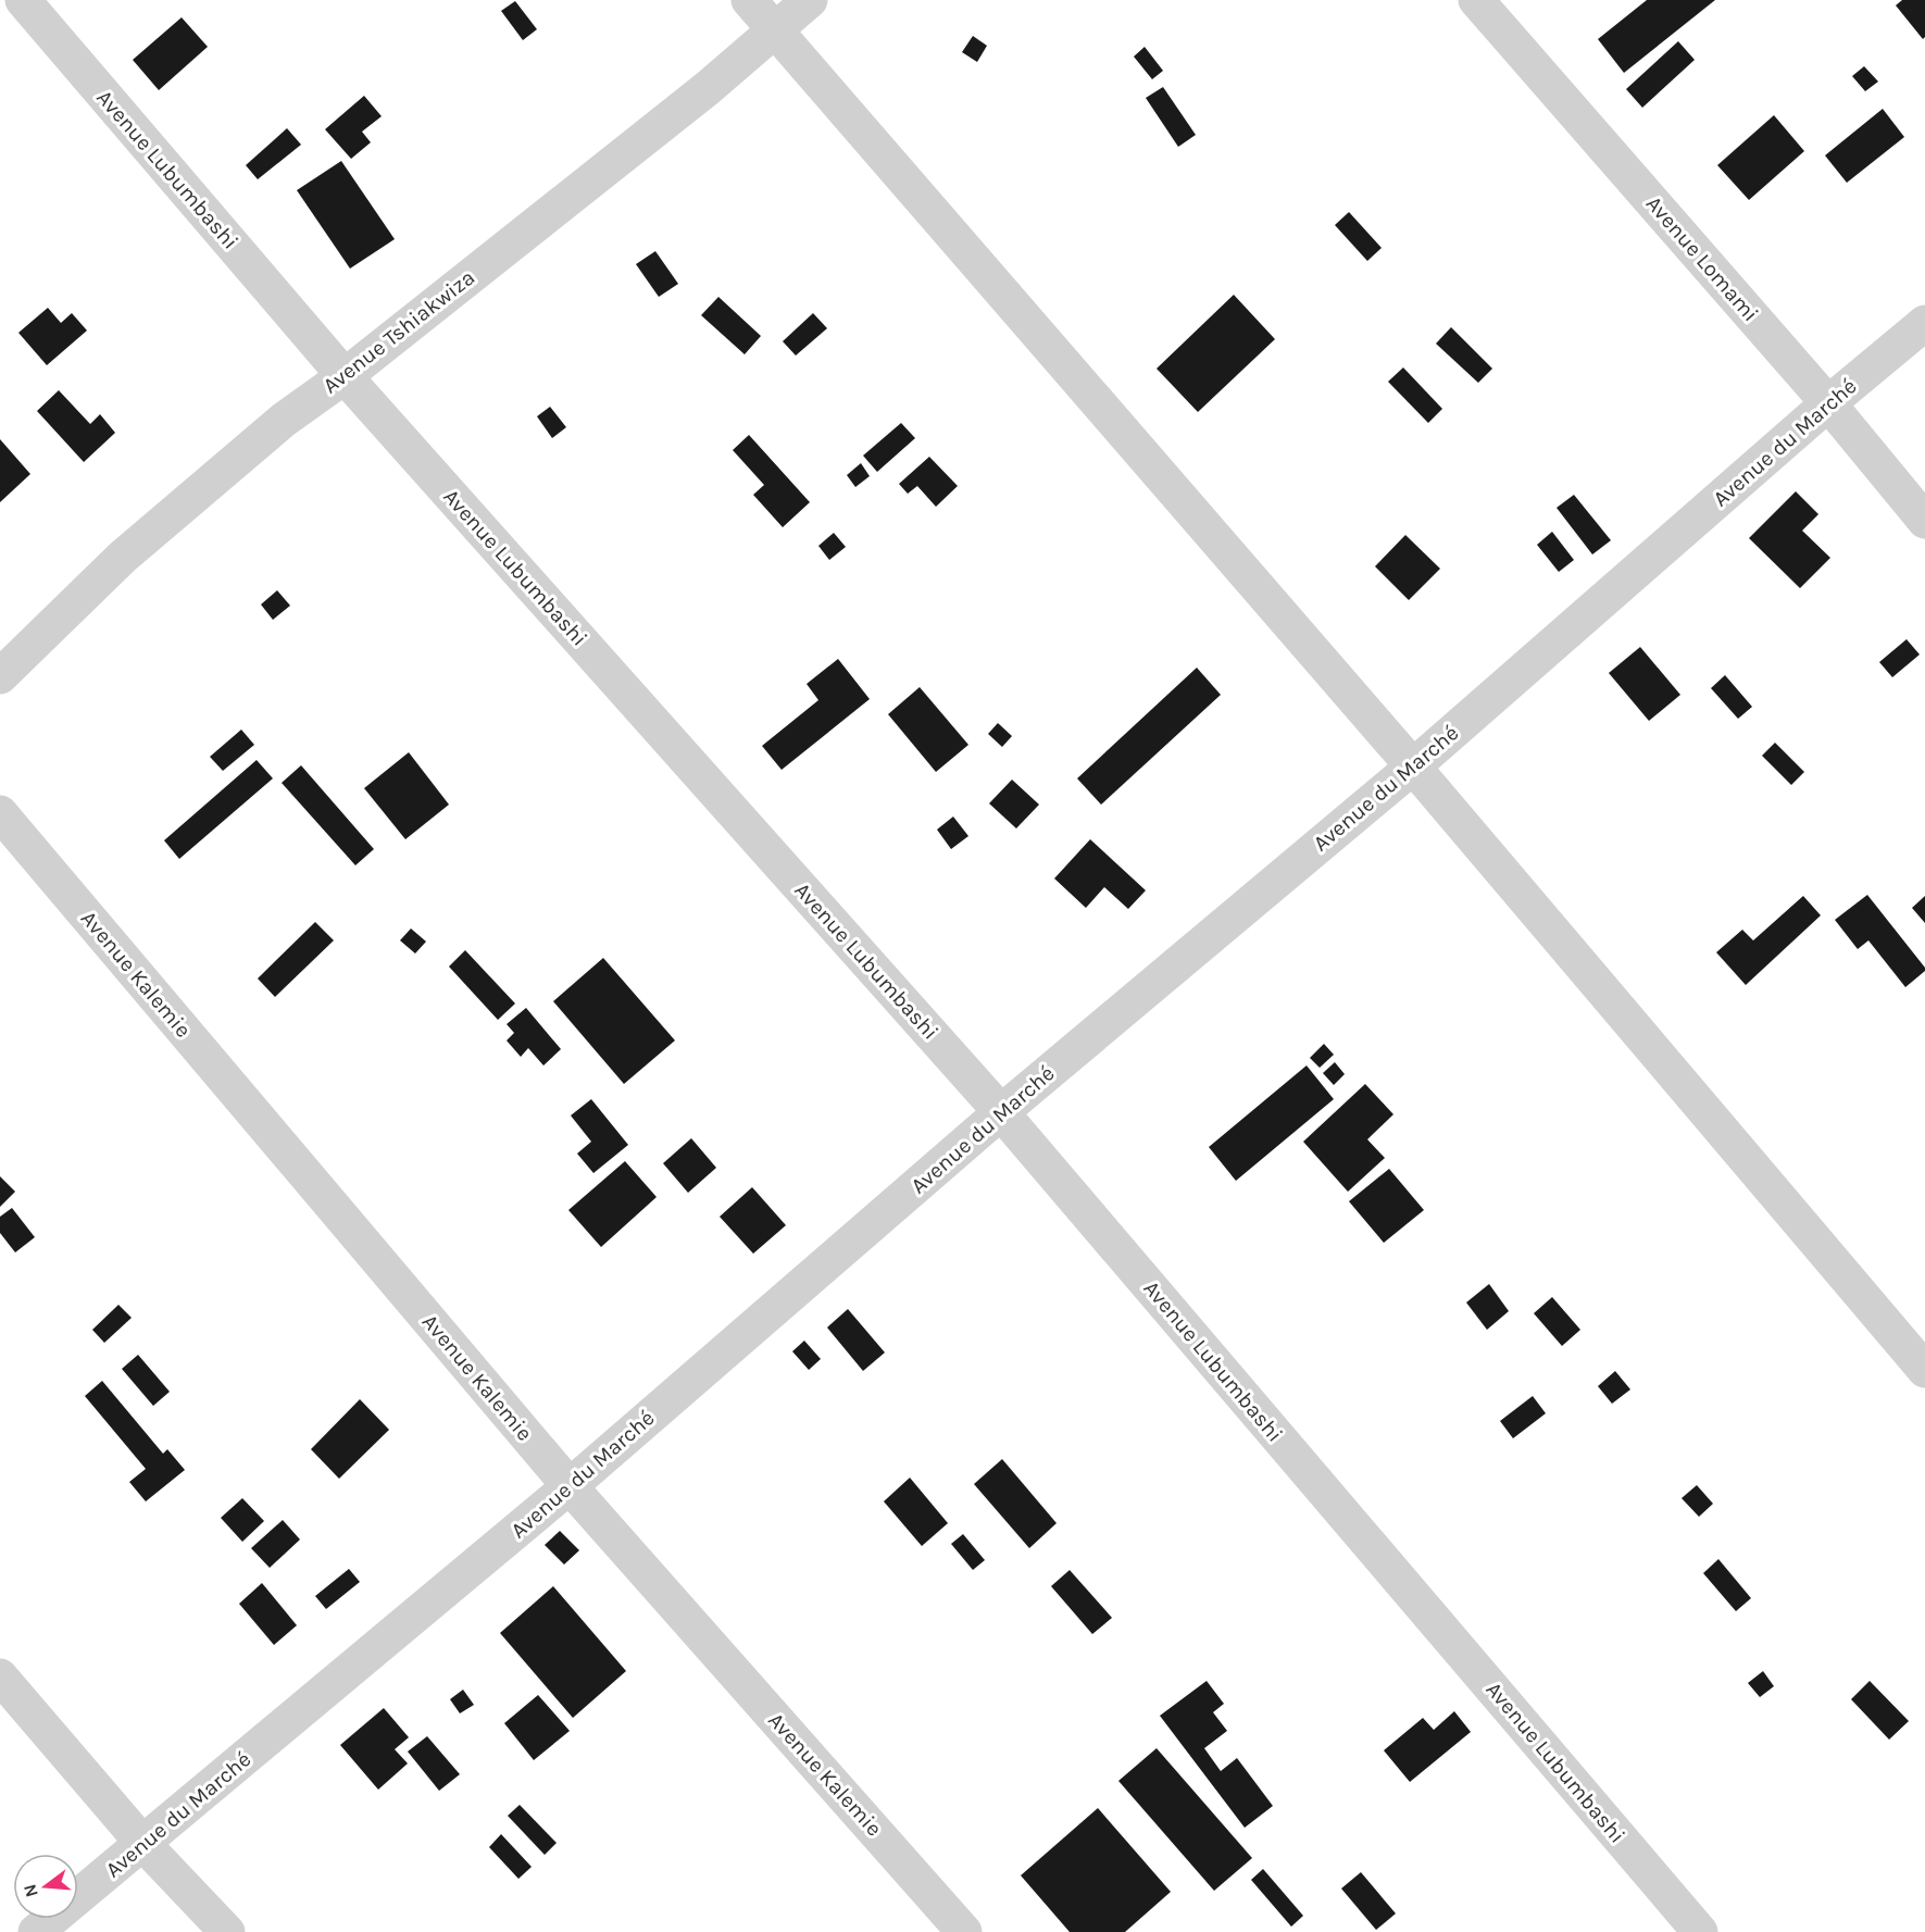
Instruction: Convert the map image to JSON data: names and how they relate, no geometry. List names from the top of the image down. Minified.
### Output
{"streets":{"street":["Avenue Lubumbashi","Avenue Lomami","Avenue Tshiakwiza","Avenue du Marché","Avenue Kalemie"]},"crossings":[["Avenue Lubumbashi","Avenue Tshiakwiza"],["Avenue Lubumbashi","Avenue du Marché"],["Avenue Lomami","Avenue du Marché"],["Avenue du Marché","Avenue Kalemie"]],"north":"left"}
